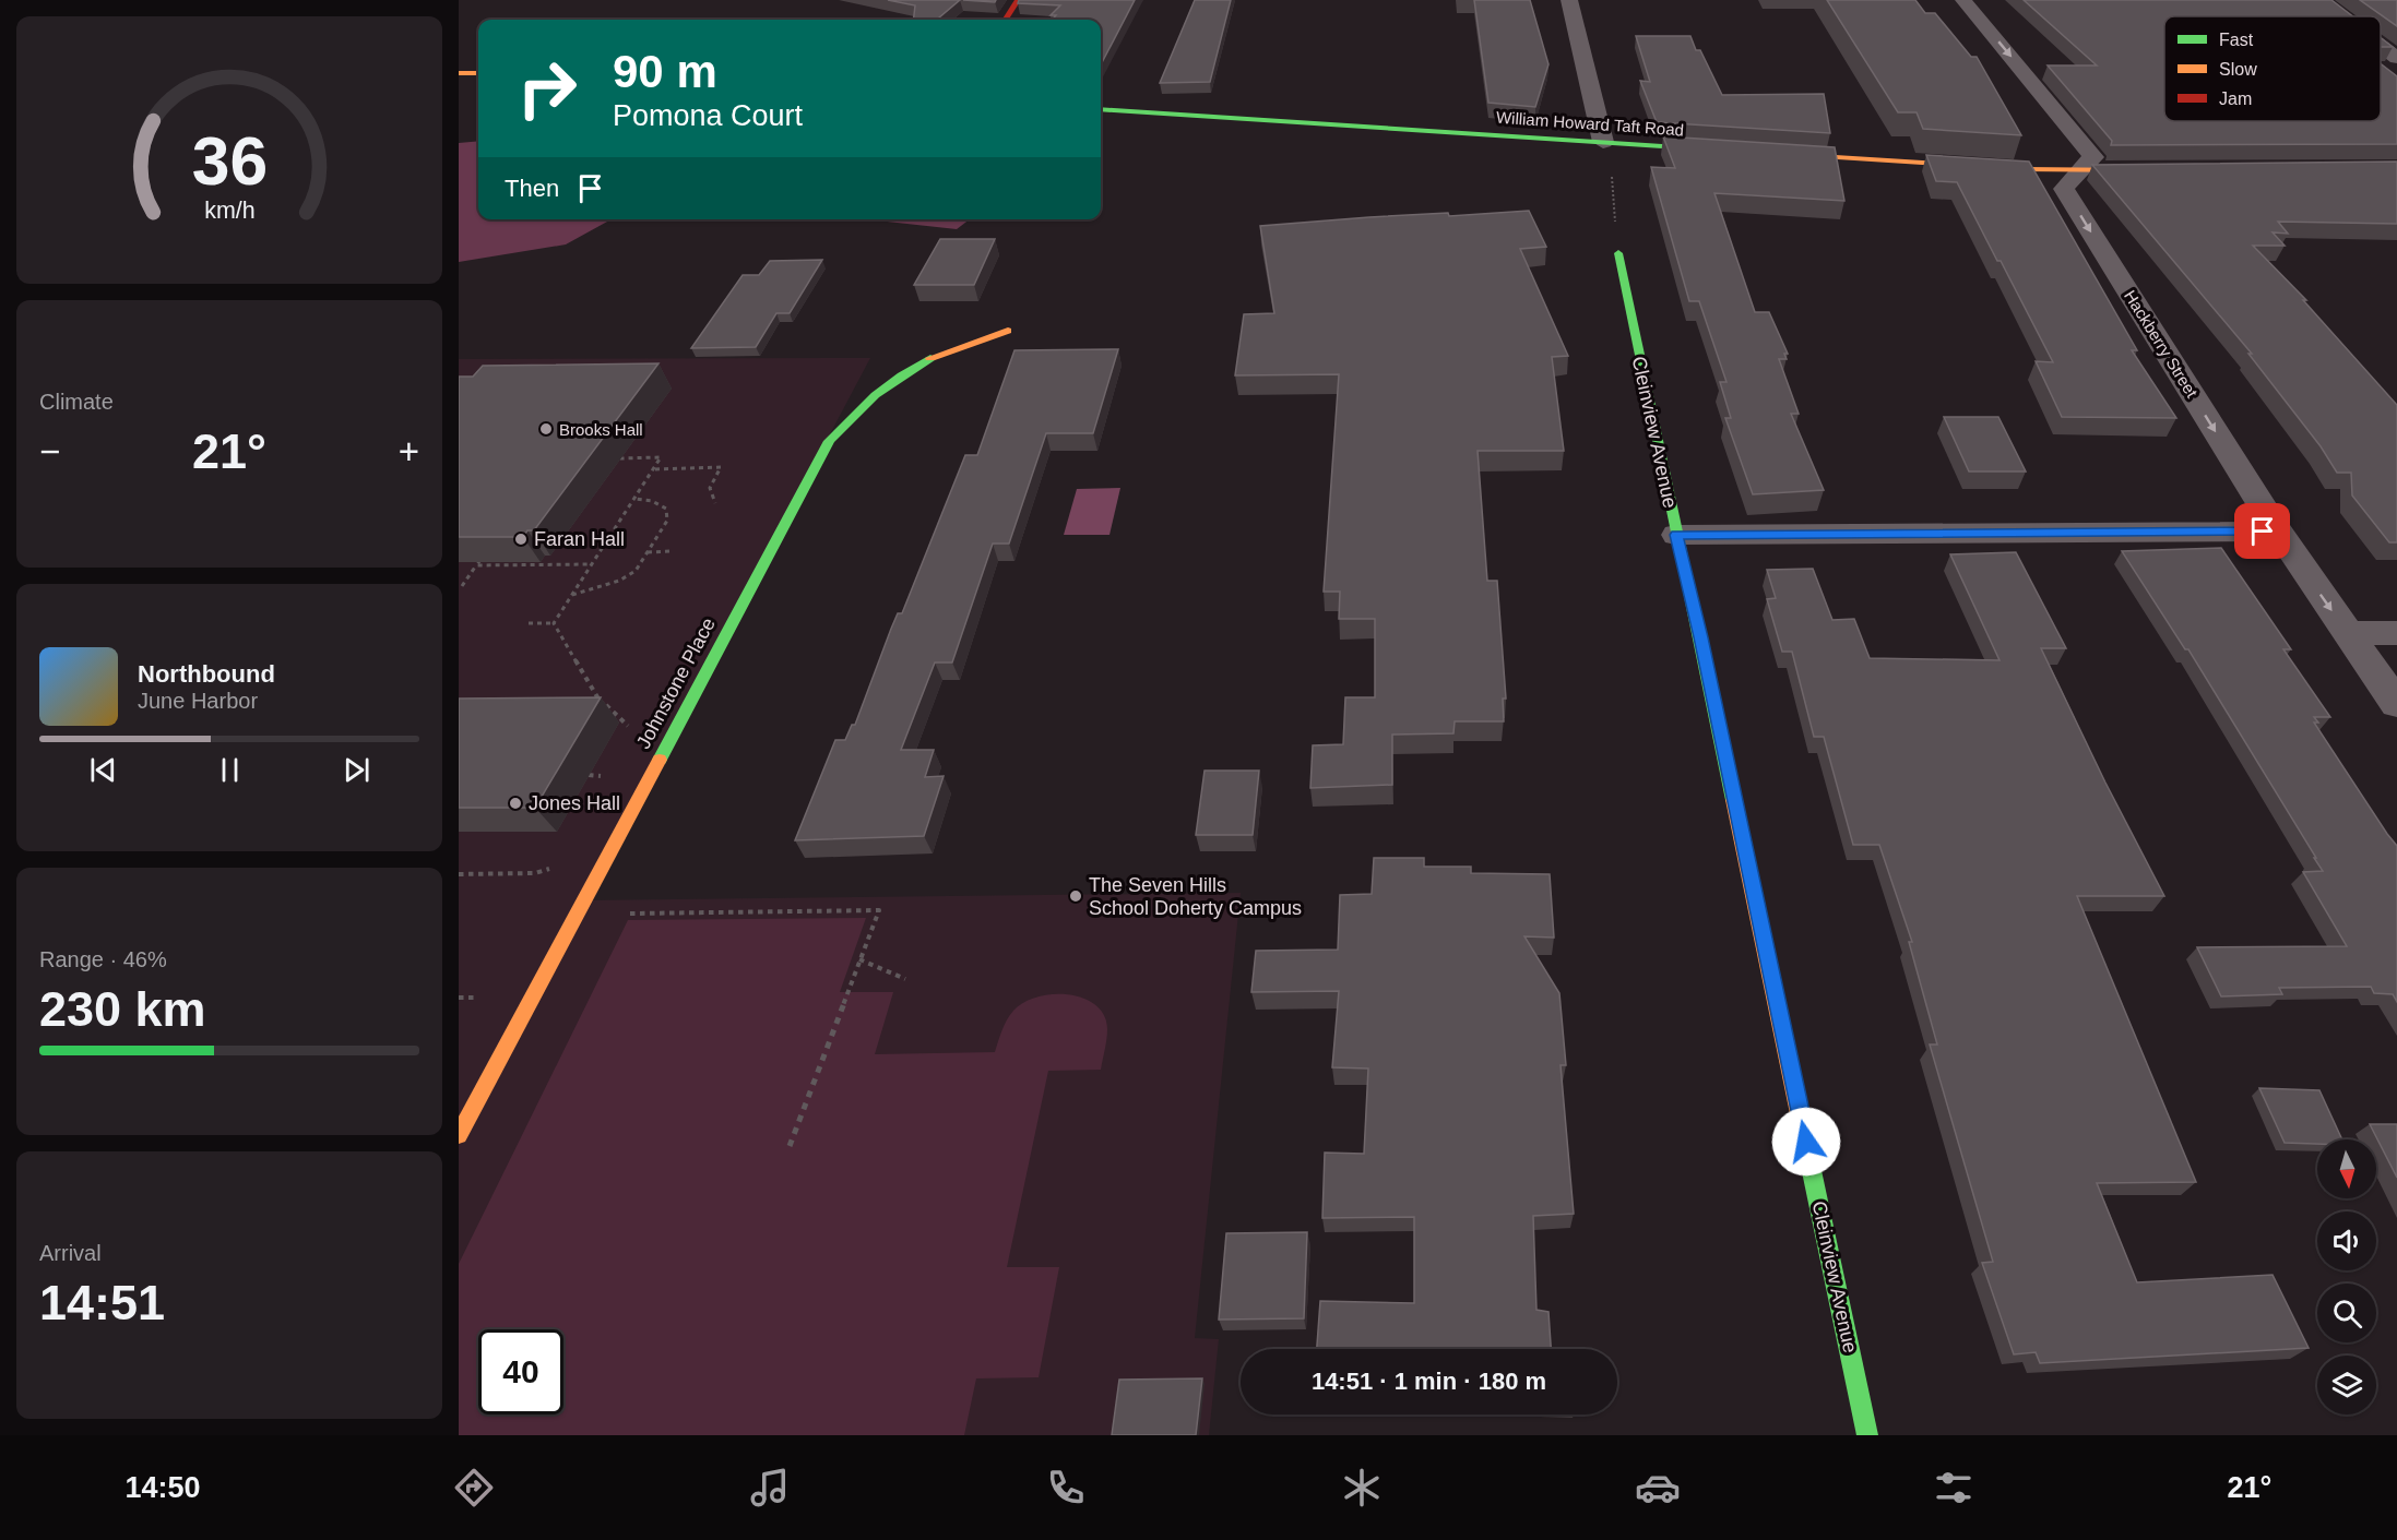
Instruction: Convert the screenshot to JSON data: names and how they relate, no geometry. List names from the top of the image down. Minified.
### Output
{"streets":{"street":["William Howard Taft Road","Hackberry Street","Cleinview Avenue","Johnstone Place"]},"one_way":["Hackberry Street"],"places":["Brooks Hall","Faran Hall","Jones Hall","The Seven Hills School Doherty Campus"],"legend":["Fast","Slow","Jam"],"north":"bottom","page":{"turn":["90 m","Pomona Court"],"then":"Then","tile":["Climate",["Range · 46%","230 km"],["Arrival","14:51"]],"heat":["−","21°","+"],"song":["Northbound","June Harbor"],"limit":"40","trip":"14:51 · 1 min · 180 m","tabs":["14:50","21°"],"gauge":["36","km/h"]}}
